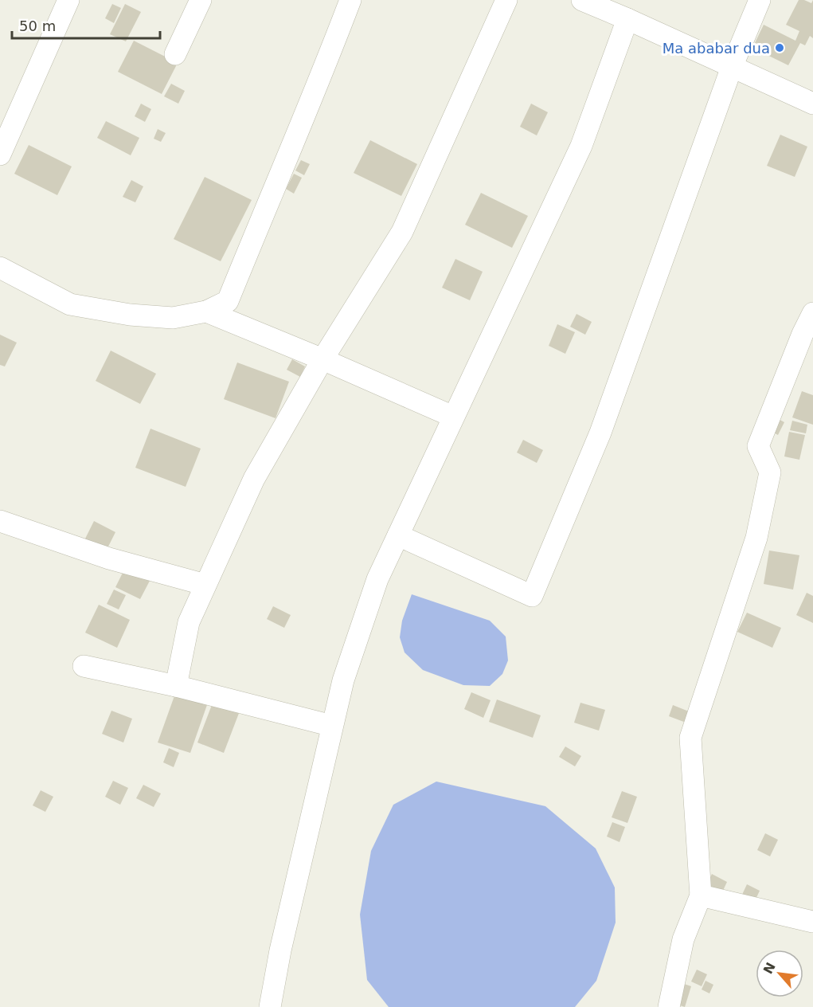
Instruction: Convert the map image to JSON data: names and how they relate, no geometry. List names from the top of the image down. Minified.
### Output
{"places":["Ma ababar dua"],"scale_bar":"50 m","north":"top left"}
